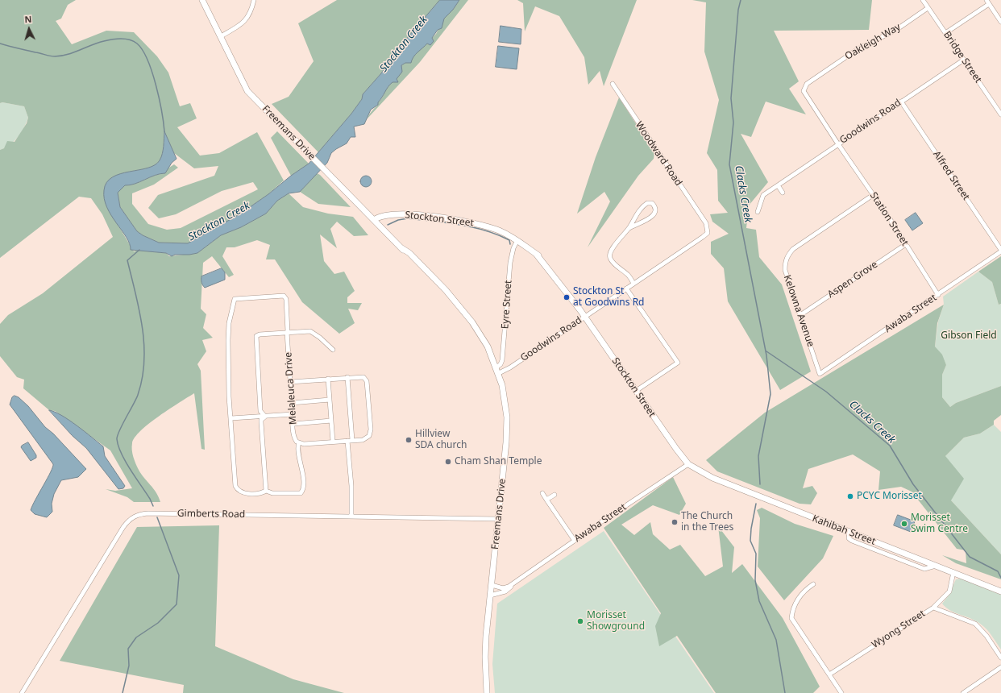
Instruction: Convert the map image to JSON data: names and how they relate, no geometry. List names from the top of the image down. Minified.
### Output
{"streets":{"main road":["Freemans Drive","Stockton Street","Kahibah Street"],"street":["Oakleigh Way","Bridge Street","Goodwins Road","Woodward Road","Alfred Street","Station Street","Aspen Grove","Eyre Street","Kelowna Avenue","Awaba Street","Melaleuca Drive","Gimberts Road","Wyong Street"]},"crossings":[["Oakleigh Way","Bridge Street"],["Oakleigh Way","Station Street"],["Bridge Street","Goodwins Road"],["Goodwins Road","Freemans Drive"],["Goodwins Road","Woodward Road"],["Goodwins Road","Alfred Street"],["Goodwins Road","Stockton Street"],["Goodwins Road","Station Street"],["Goodwins Road","Eyre Street"],["Freemans Drive","Stockton Street"],["Freemans Drive","Eyre Street"],["Freemans Drive","Awaba Street"],["Freemans Drive","Gimberts Road"],["Alfred Street","Awaba Street"],["Stockton Street","Eyre Street"],["Stockton Street","Awaba Street"],["Stockton Street","Kahibah Street"],["Station Street","Aspen Grove"],["Station Street","Kelowna Avenue"],["Station Street","Awaba Street"],["Aspen Grove","Kelowna Avenue"],["Kelowna Avenue","Awaba Street"],["Awaba Street","Kahibah Street"],["Kahibah Street","Wyong Street"]],"water":["Stockton Creek","Clacks Creek"],"parks":["Gibson Field"],"places":["Stockton St at Goodwins Rd","Hillview SDA church","Cham Shan Temple","PCYC Morisset","The Church in the Trees","Morisset Swim Centre","Morisset Showground"],"north":"top"}
